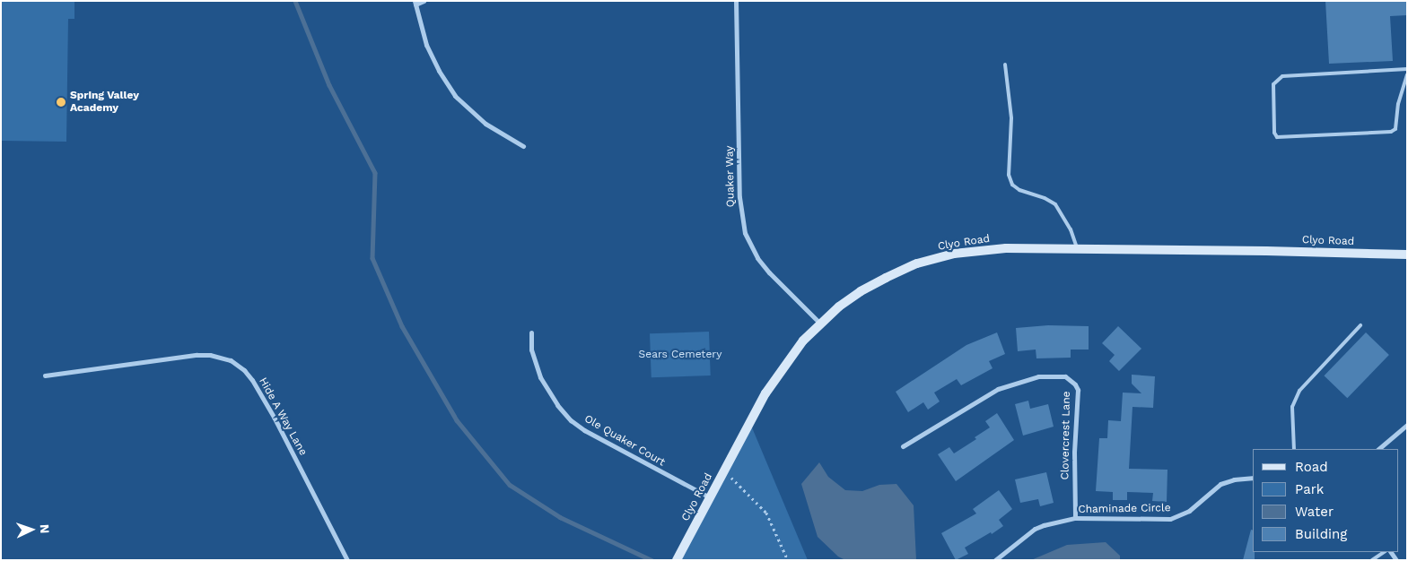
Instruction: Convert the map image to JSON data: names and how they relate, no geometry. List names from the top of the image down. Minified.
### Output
{"streets":{"street":["Quaker Way","Clyo Road","Hide A Way Lane","Clovercrest Lane","Ole Quaker Court","Chaminade Circle"]},"crossings":[["Quaker Way","Clyo Road"],["Clyo Road","Ole Quaker Court"],["Clovercrest Lane","Chaminade Circle"]],"parks":["Sears Cemetery"],"places":["Spring Valley Academy"],"legend":["Road","Park","Water","Building"],"north":"right"}
